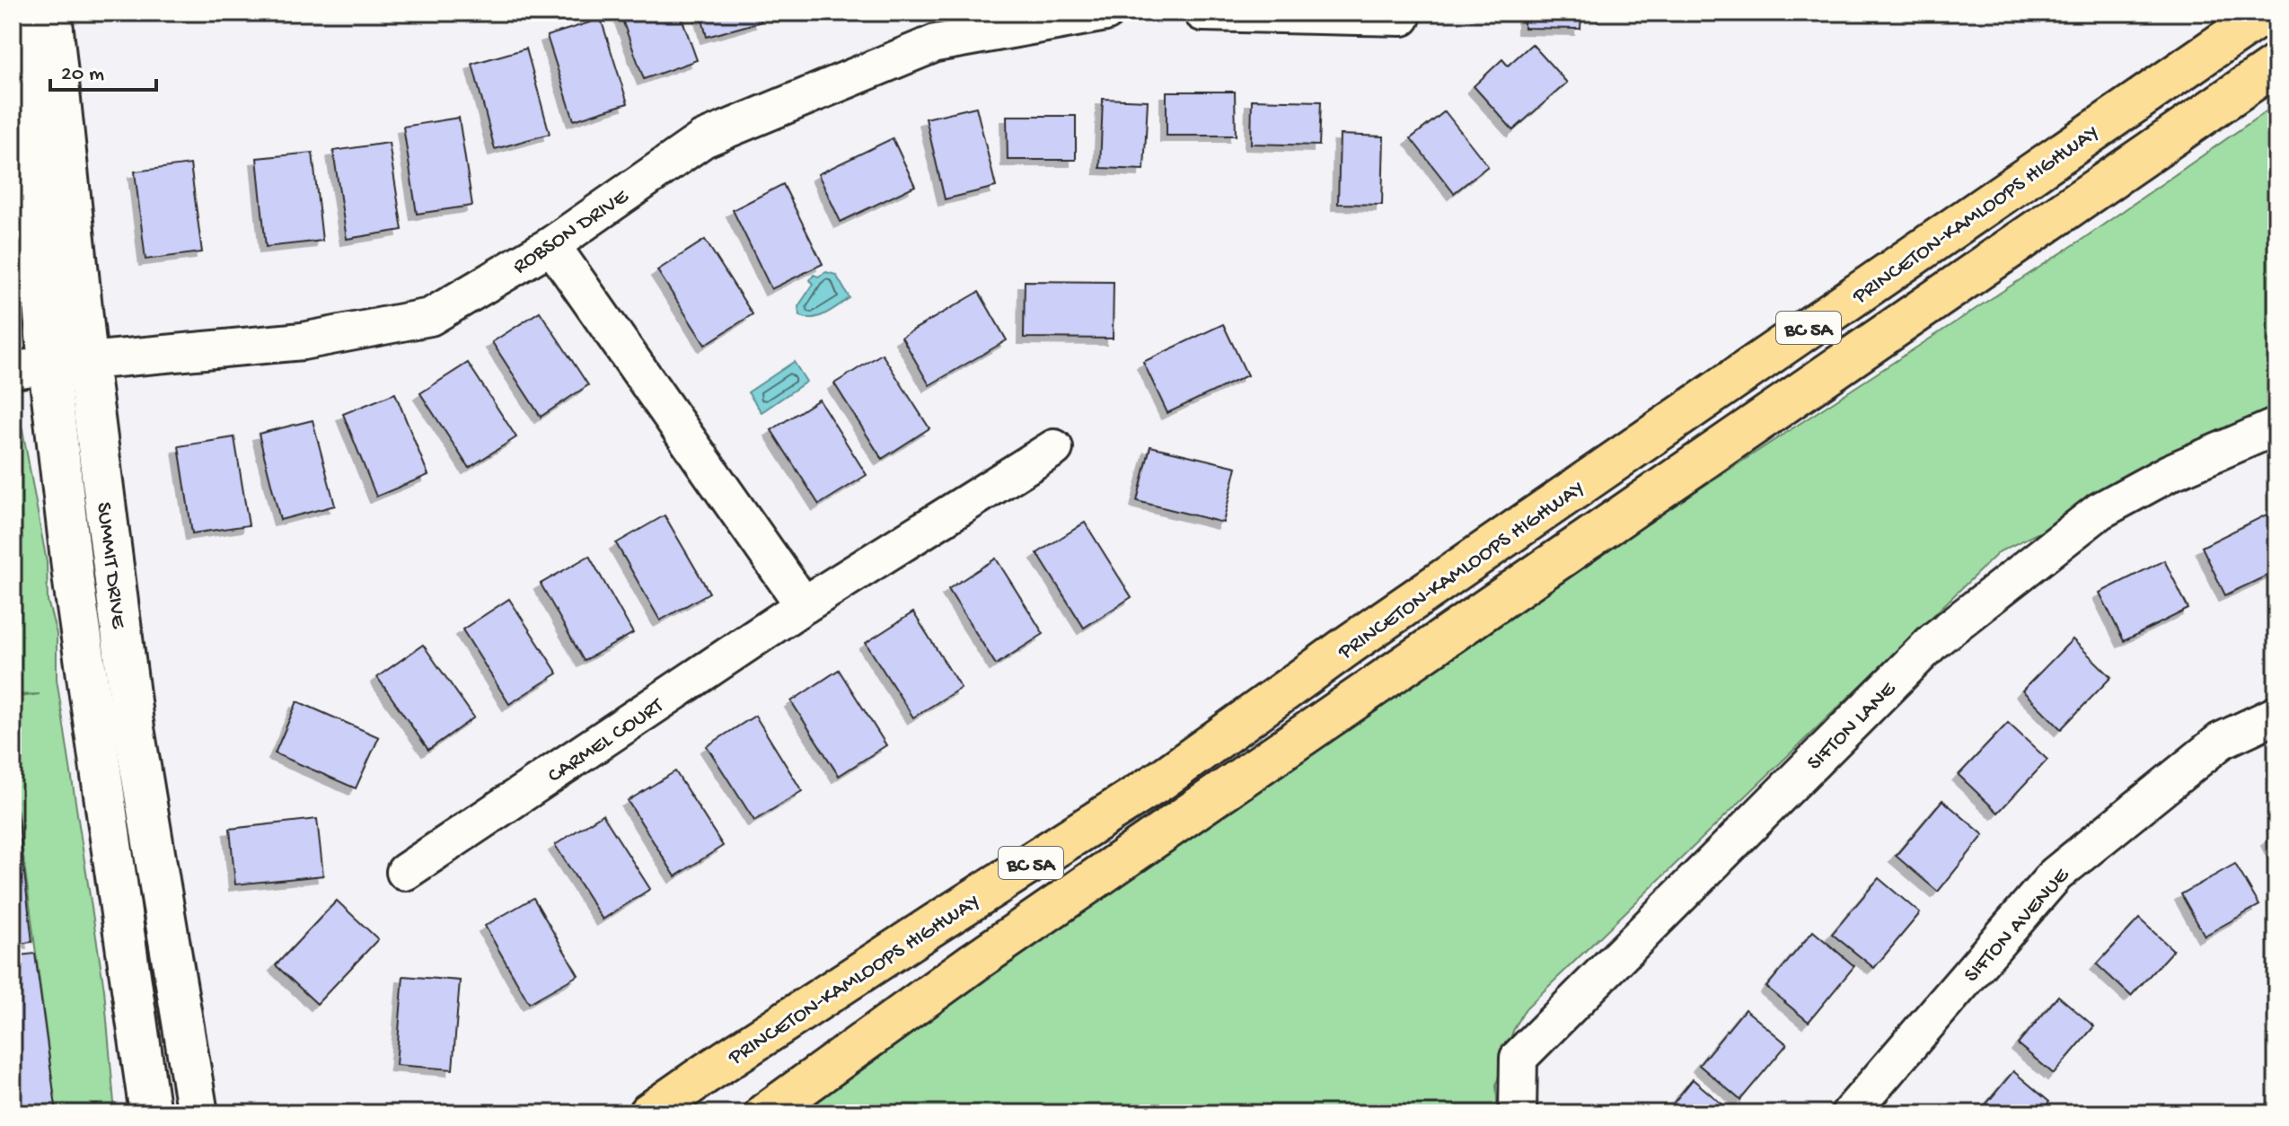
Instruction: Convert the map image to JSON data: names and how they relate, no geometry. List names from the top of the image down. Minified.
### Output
{"streets":{"main road":["PRINCETON-KAMLOOPS HIGHWAY","BC 5A","SUMMIT DRIVE"],"street":["ROBSON DRIVE","SIFTON LANE","CARMEL COURT","SIFTON AVENUE"]},"crossings":[["ROBSON DRIVE","SUMMIT DRIVE"]],"scale_bar":"20 m"}
